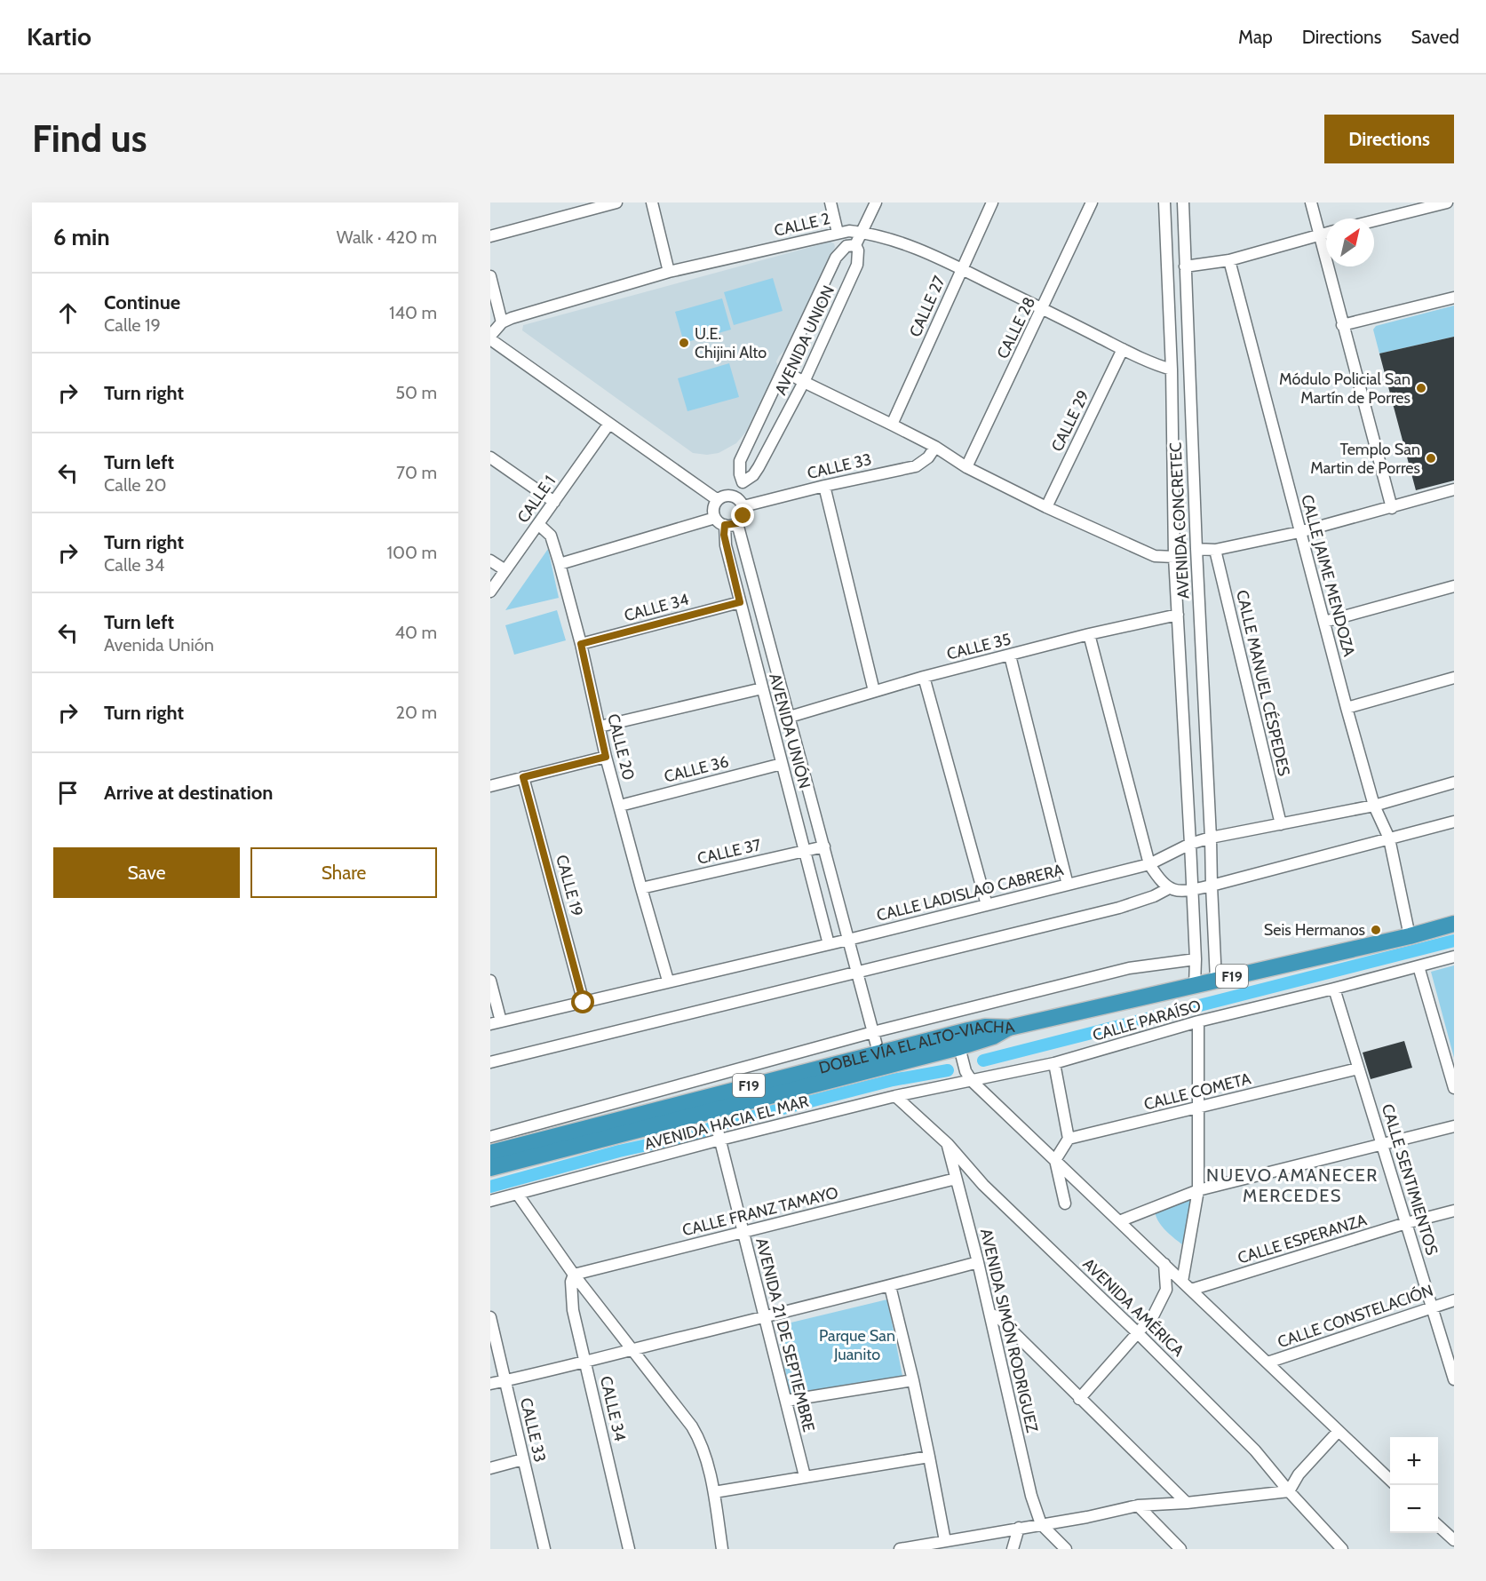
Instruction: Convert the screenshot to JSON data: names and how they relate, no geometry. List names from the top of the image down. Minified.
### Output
{"streets":{"highway":["F19","DOBLE VÍA EL ALTO-VIACHA"],"street":["CALLE 2","CALLE 27","CALLE 28","AVENIDA UNION","CALLE 29","CALLE 33","CALLE 1","AVENIDA CONCRETEC","CALLE JAIME MENDOZA","CALLE 34","CALLE 35","CALLE MANUEL CÉSPEDES","AVENIDA UNIÓN","CALLE 20","CALLE 36","CALLE 37","CALLE 19","CALLE LADISLAO CABRERA","CALLE PARAÍSO","CALLE COMETA","AVENIDA HACIA EL MAR","CALLE SENTIMIENTOS","CALLE FRANZ TAMAYO","CALLE ESPERANZA","AVENIDA AMÉRICA","CALLE CONSTELACIÓN","AVENIDA SIMÓN RODRIGUEZ","AVENIDA 21 DE SEPTIEMBRE"]},"crossings":[["CALLE 2","CALLE 27"],["CALLE 2","CALLE 28"],["CALLE 2","AVENIDA UNION"],["CALLE 2","CALLE 29"],["CALLE 33","AVENIDA UNIÓN"],["CALLE 1","CALLE 20"],["AVENIDA CONCRETEC","CALLE LADISLAO CABRERA"],["AVENIDA CONCRETEC","F19"],["CALLE JAIME MENDOZA","CALLE LADISLAO CABRERA"],["CALLE JAIME MENDOZA","F19"],["CALLE 34","AVENIDA UNIÓN"],["CALLE 34","CALLE 20"],["CALLE 34","CALLE FRANZ TAMAYO"],["CALLE MANUEL CÉSPEDES","CALLE LADISLAO CABRERA"],["AVENIDA UNIÓN","CALLE 36"],["AVENIDA UNIÓN","CALLE 37"],["AVENIDA UNIÓN","CALLE LADISLAO CABRERA"],["CALLE 20","CALLE 36"],["CALLE 20","CALLE 37"],["CALLE 20","CALLE LADISLAO CABRERA"],["CALLE 19","CALLE LADISLAO CABRERA"],["F19","DOBLE VÍA EL ALTO-VIACHA"],["CALLE PARAÍSO","AVENIDA HACIA EL MAR"],["CALLE PARAÍSO","CALLE SENTIMIENTOS"],["DOBLE VÍA EL ALTO-VIACHA","AVENIDA 21 DE SEPTIEMBRE"],["CALLE COMETA","CALLE SENTIMIENTOS"],["AVENIDA HACIA EL MAR","AVENIDA AMÉRICA"],["AVENIDA HACIA EL MAR","AVENIDA 21 DE SEPTIEMBRE"],["CALLE SENTIMIENTOS","CALLE ESPERANZA"],["CALLE SENTIMIENTOS","CALLE CONSTELACIÓN"],["CALLE FRANZ TAMAYO","AVENIDA SIMÓN RODRIGUEZ"],["CALLE FRANZ TAMAYO","AVENIDA 21 DE SEPTIEMBRE"],["AVENIDA AMÉRICA","AVENIDA SIMÓN RODRIGUEZ"]],"districts":["NUEVO AMANECER MERCEDES"],"parks":["Parque San Juanito"],"places":["U.E. Chijini Alto","Módulo Policial San Martín de Porres","Templo San Martin de Porres","Seis Hermanos"],"north":"top right","page":{"header":"Kartio","nav":["Map","Directions","Saved"],"buttons":["Directions",["Save","Share"]],"title":"Find us","heading":["6 min","Walk · 420 m"],"list":[["Continue","Calle 19","140 m"],["Turn right","50 m"],["Turn left","Calle 20","70 m"],["Turn right","Calle 34","100 m"],["Turn left","Avenida Unión","40 m"],["Turn right","20 m"],"Arrive at destination"],"map_buttons":["+","−"]}}
